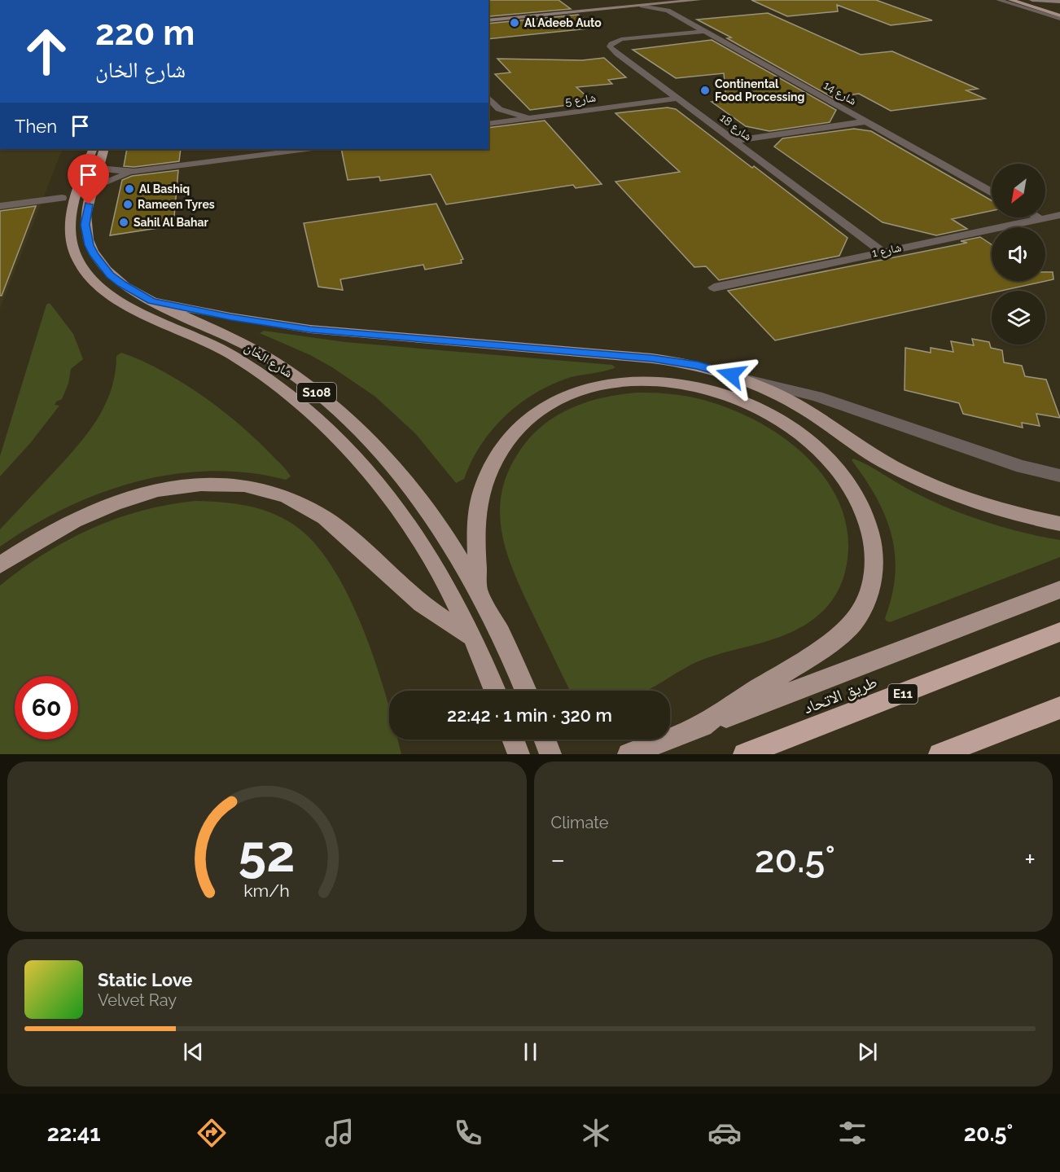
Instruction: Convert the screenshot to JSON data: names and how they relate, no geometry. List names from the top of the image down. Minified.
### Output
{"streets":{"highway":["E11","طريق الاتحاد"],"main road":["شارع الخان","S108"],"street":["شارع 14","شارع 5","شارع 18","شارع 1"]},"crossings":[["شارع 14","شارع 18"],["شارع 5","شارع 18"],["شارع 18","شارع 1"]],"places":["Al Adeeb Auto","Continental Food Processing","Al Bashiq","Rameen Tyres","Sahil Al Bahar"],"north":"bottom left","page":{"turn":["220 m","شارع الخان"],"then":"Then","limit":"60","trip":"22:42 · 1 min · 320 m","tile":"Climate","heat":["−","20.5°","+"],"song":["Static Love","Velvet Ray"],"tabs":["22:41","20.5°"],"gauge":["52","km/h"]}}
